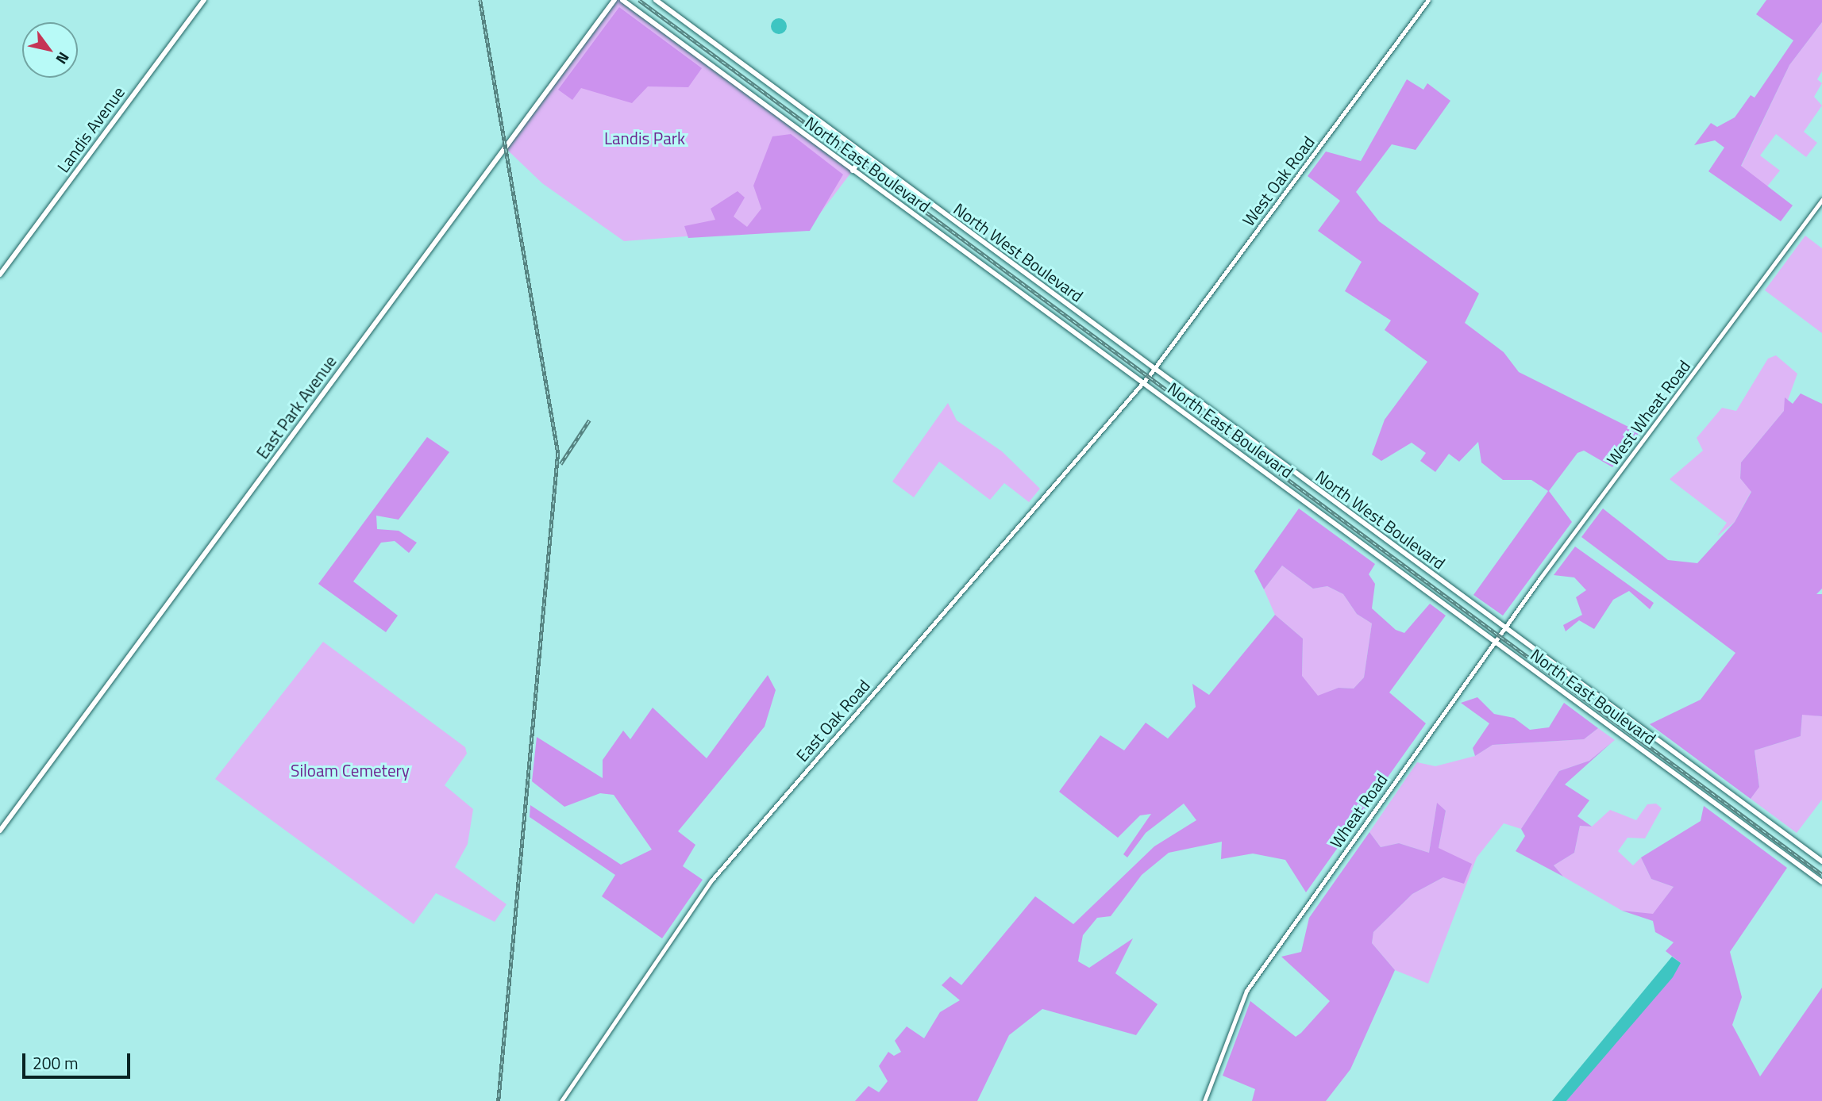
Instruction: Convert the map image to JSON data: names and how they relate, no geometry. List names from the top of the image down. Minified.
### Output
{"streets":{"main road":["Landis Avenue","North East Boulevard","North West Boulevard","East Park Avenue"],"street":["West Oak Road","West Wheat Road","East Oak Road","Wheat Road"]},"crossings":[["North East Boulevard","West Wheat Road"],["North East Boulevard","East Oak Road"],["North East Boulevard","Wheat Road"],["West Oak Road","North West Boulevard"],["West Oak Road","East Oak Road"],["North West Boulevard","West Wheat Road"],["West Wheat Road","Wheat Road"]],"parks":["Landis Park","Siloam Cemetery"],"scale_bar":"200 m","north":"bottom right"}
